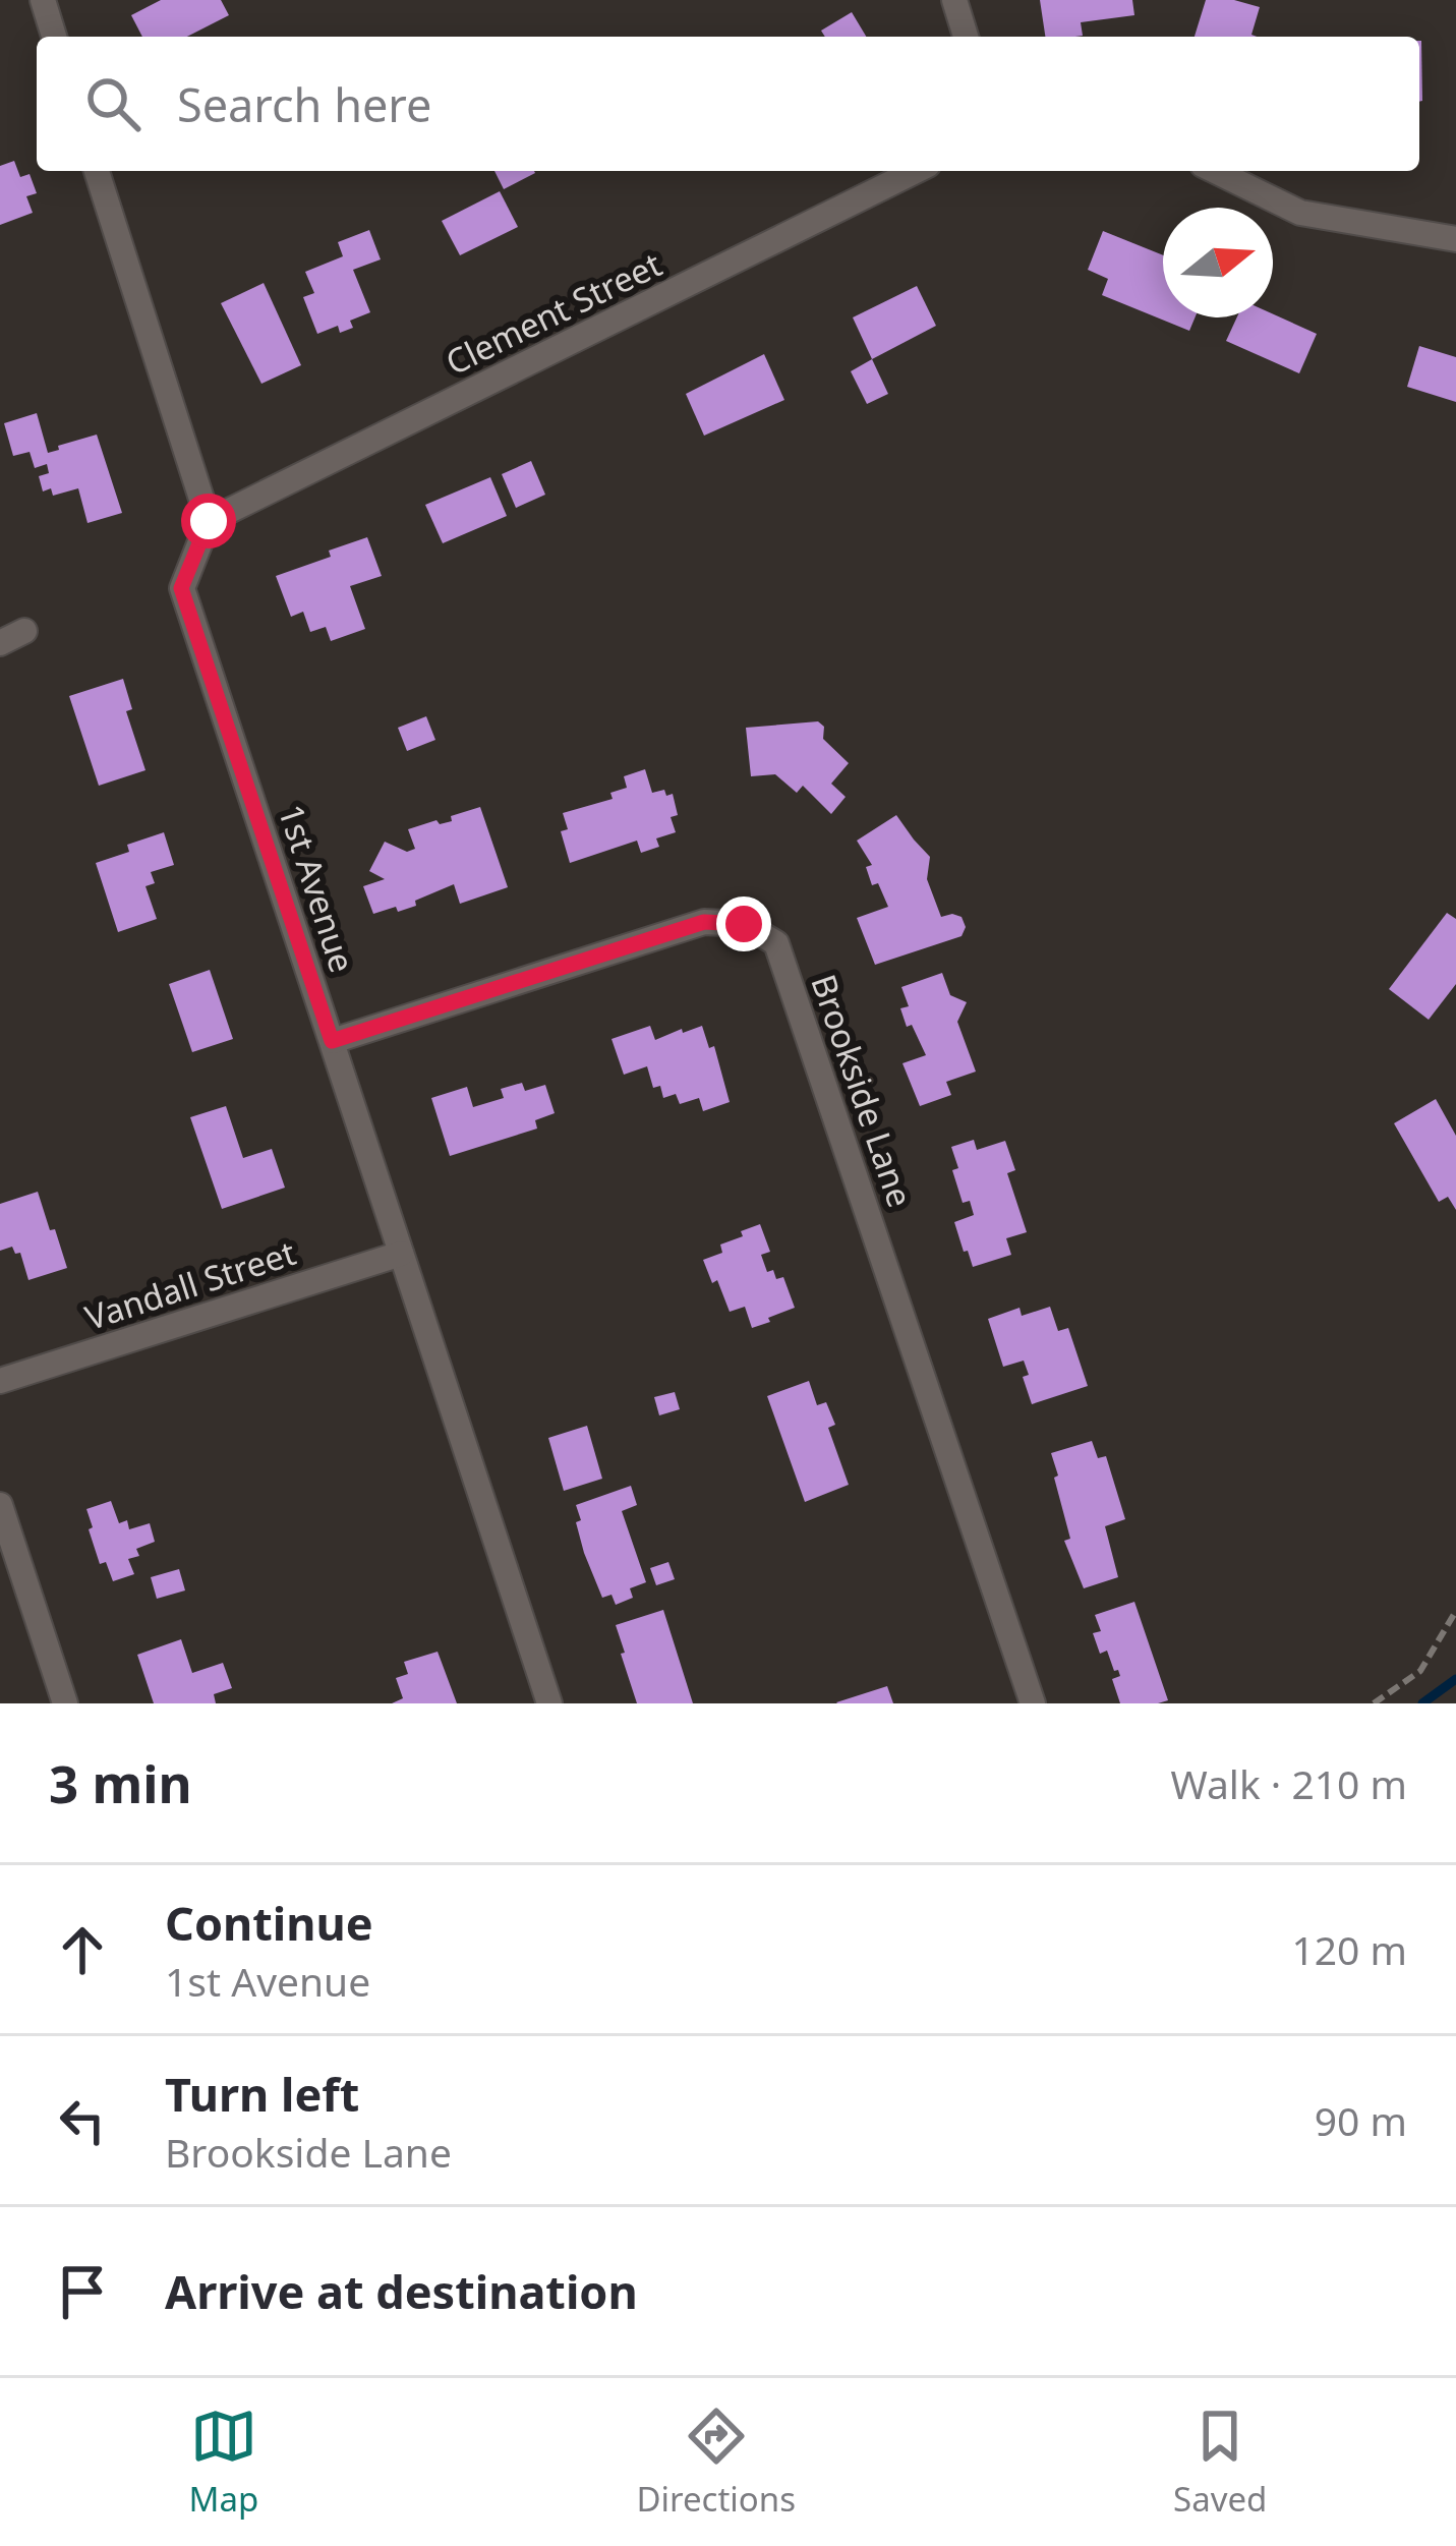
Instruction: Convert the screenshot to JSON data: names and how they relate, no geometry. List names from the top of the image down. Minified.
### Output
{"streets":{"street":["Clement Street","1st Avenue","Brookside Lane","Vandall Street"]},"crossings":[["Clement Street","1st Avenue"],["1st Avenue","Brookside Lane"],["1st Avenue","Vandall Street"]],"north":"right","page":{"search":"Search here","heading":["3 min","Walk · 210 m"],"list":[["Continue","1st Avenue","120 m"],["Turn left","Brookside Lane","90 m"],"Arrive at destination"],"nav":["Map","Directions","Saved"]}}
